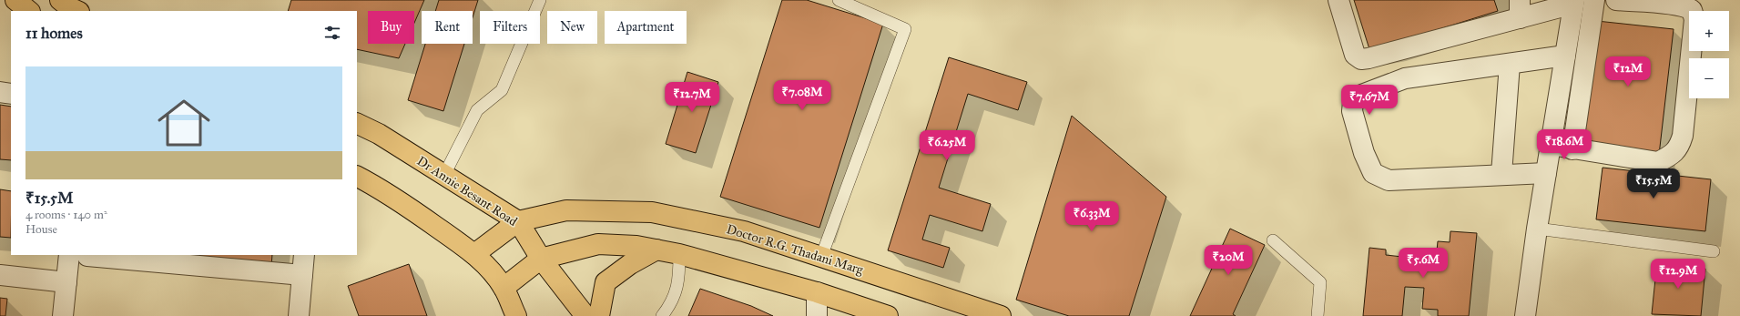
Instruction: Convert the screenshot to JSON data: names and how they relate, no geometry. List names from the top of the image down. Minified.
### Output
{"streets":{"main road":["Dr Annie Besant Road","Doctor R.G. Thadani Marg"]},"crossings":[["Dr Annie Besant Road","Doctor R.G. Thadani Marg"]],"page":{"map_buttons":["+","−"],"chip":["Buy","Rent","Filters","New","Apartment"],"heading":"11 homes","list":[{"name":"₹15.5M","note":"4 rooms · 140 m² · House"}],"price":["₹12M","₹7.08M","₹12.7M","₹7.67M","₹18.6M","₹6.25M","₹15.5M","₹6.33M","₹20M","₹5.6M","₹12.9M"]}}
